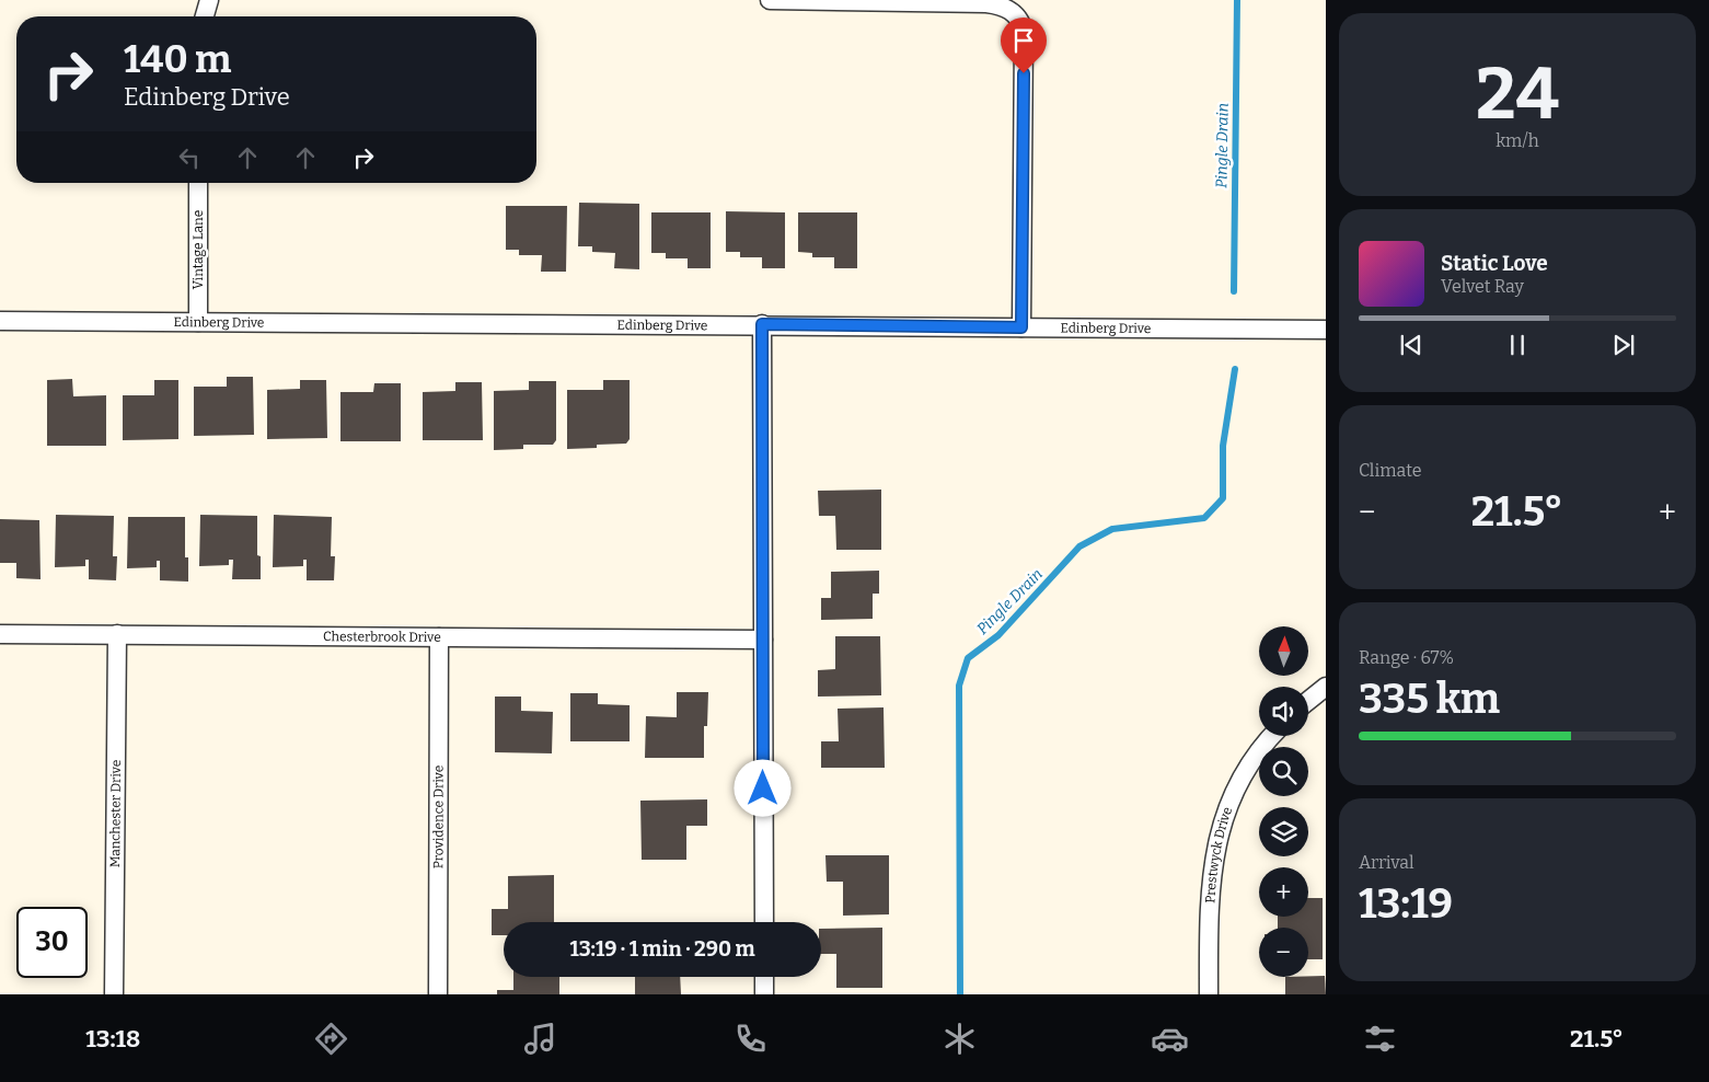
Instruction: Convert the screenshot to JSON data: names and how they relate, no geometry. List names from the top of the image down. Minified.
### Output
{"streets":{"street":["Vintage Lane","Edinberg Drive","Chesterbrook Drive","Manchester Drive","Providence Drive","Prestwyck Drive"]},"crossings":[["Vintage Lane","Edinberg Drive"],["Chesterbrook Drive","Manchester Drive"],["Chesterbrook Drive","Providence Drive"]],"water":["Pingle Drain"],"north":"top","page":{"tile":[["24","km/h"],"Climate",["Range · 67%","335 km"],["Arrival","13:19"]],"turn":["140 m","Edinberg Drive"],"song":["Static Love","Velvet Ray"],"heat":["−","21.5°","+"],"map_buttons":["+","−"],"limit":"30","trip":"13:19 · 1 min · 290 m","tabs":["13:18","21.5°"]}}
